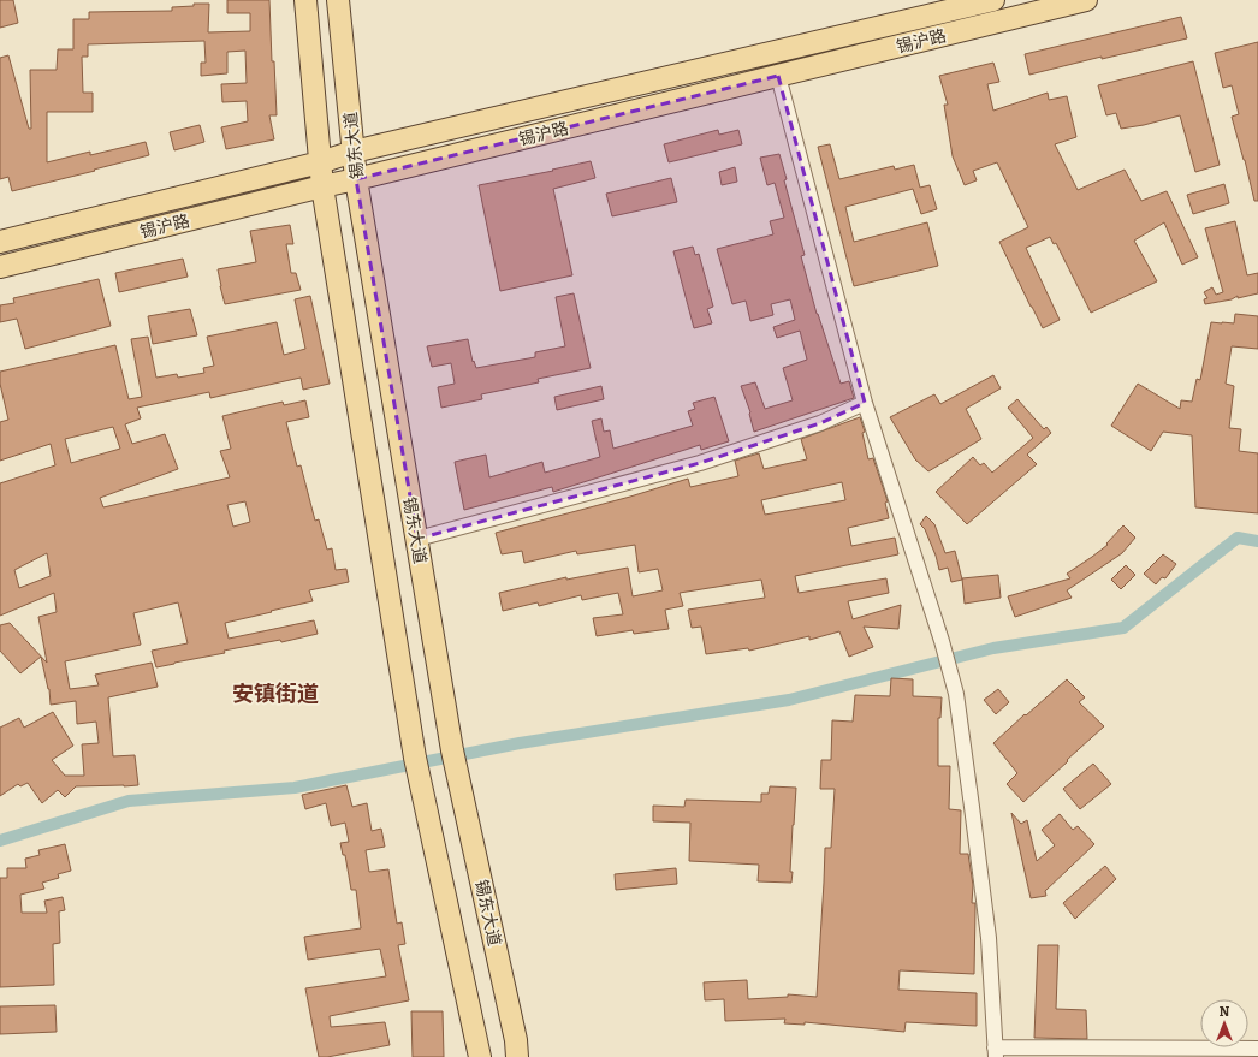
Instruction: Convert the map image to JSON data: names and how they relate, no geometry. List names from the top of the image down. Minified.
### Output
{"streets":{"main road":["锡沪路","锡东大道"]},"crossings":[["锡沪路","锡东大道"]],"districts":["安镇街道"],"north":"top"}
